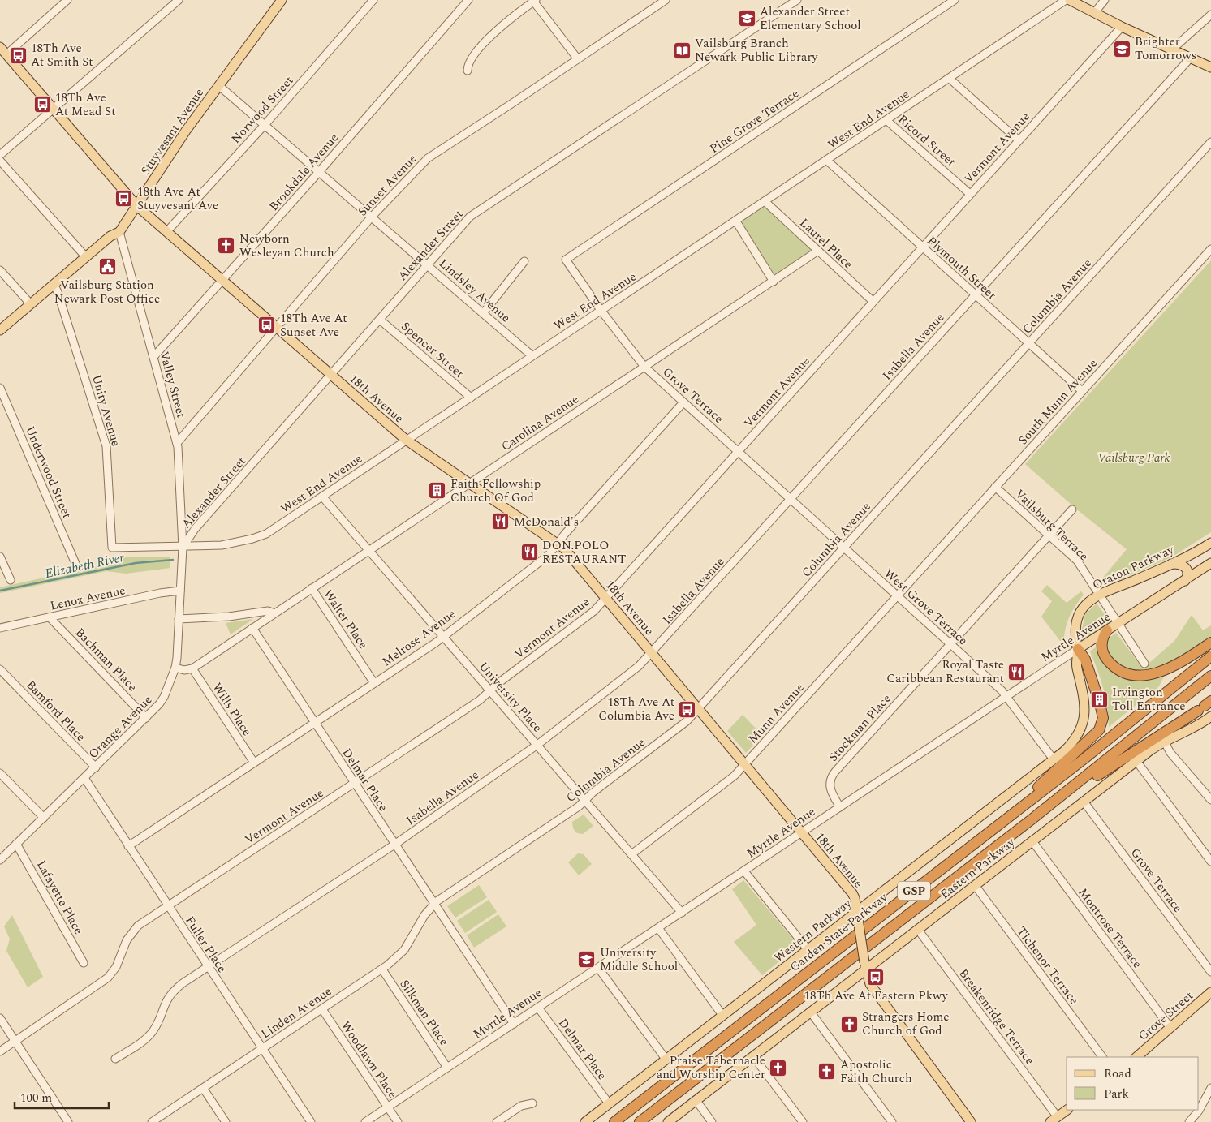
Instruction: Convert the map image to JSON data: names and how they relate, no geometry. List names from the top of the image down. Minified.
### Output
{"streets":{"highway":["GSP","Garden State Parkway"],"main road":["Stuyvesant Avenue","18th Avenue","Oraton Parkway","Myrtle Avenue","Eastern Parkway","Western Parkway","Grove Street"],"street":["Norwood Street","West End Avenue","Pine Grove Terrace","Ricord Street","Vermont Avenue","Brookdale Avenue","Sunset Avenue","Laurel Place","Alexander Street","Plymouth Street","Lindsley Avenue","Columbia Avenue","Isabella Avenue","Spencer Street","Valley Street","Grove Terrace","South Munn Avenue","Unity Avenue","Carolina Avenue","Underwood Street","Vailsburg Terrace","Lenox Avenue","West Grove Terrace","Walter Place","Melrose Avenue","Bachman Place","University Place","Wills Place","Bamford Place","Munn Avenue","Orange Avenue","Stockman Place","Delmar Place","Lafayette Place","Montrose Terrace","Fuller Place","Tichenor Terrace","Linden Avenue","Silkman Place","Breakenridge Terrace","Woodlawn Place"]},"crossings":[["Norwood Street","Lindsley Avenue"],["Norwood Street","18th Avenue"],["West End Avenue","Ricord Street"],["West End Avenue","Laurel Place"],["West End Avenue","Alexander Street"],["West End Avenue","Plymouth Street"],["West End Avenue","Lindsley Avenue"],["West End Avenue","Spencer Street"],["West End Avenue","Valley Street"],["West End Avenue","Grove Terrace"],["West End Avenue","18th Avenue"],["West End Avenue","Unity Avenue"],["West End Avenue","University Place"],["West End Avenue","Orange Avenue"],["Pine Grove Terrace","Grove Terrace"],["Stuyvesant Avenue","Lindsley Avenue"],["Stuyvesant Avenue","Valley Street"],["Stuyvesant Avenue","18th Avenue"],["Stuyvesant Avenue","Unity Avenue"],["Ricord Street","Vermont Avenue"],["Vermont Avenue","Laurel Place"],["Vermont Avenue","Plymouth Street"],["Vermont Avenue","Grove Terrace"],["Vermont Avenue","18th Avenue"],["Vermont Avenue","University Place"],["Vermont Avenue","Delmar Place"],["Vermont Avenue","Fuller Place"],["Brookdale Avenue","Lindsley Avenue"],["Brookdale Avenue","Valley Street"],["Brookdale Avenue","18th Avenue"],["Sunset Avenue","Lindsley Avenue"],["Sunset Avenue","Valley Street"],["Sunset Avenue","18th Avenue"],["Laurel Place","Carolina Avenue"],["Alexander Street","Lindsley Avenue"],["Alexander Street","Spencer Street"],["Alexander Street","Valley Street"],["Alexander Street","18th Avenue"],["Alexander Street","Orange Avenue"],["Plymouth Street","Columbia Avenue"],["Plymouth Street","Isabella Avenue"],["Plymouth Street","South Munn Avenue"],["Columbia Avenue","Grove Terrace"],["Columbia Avenue","18th Avenue"],["Columbia Avenue","University Place"],["Columbia Avenue","Delmar Place"],["Columbia Avenue","Linden Avenue"],["Isabella Avenue","Grove Terrace"],["Isabella Avenue","18th Avenue"],["Isabella Avenue","University Place"],["Isabella Avenue","Delmar Place"],["Isabella Avenue","Fuller Place"],["Valley Street","Orange Avenue"],["Grove Terrace","Carolina Avenue"],["Grove Terrace","West Grove Terrace"],["Grove Terrace","Melrose Avenue"],["Grove Terrace","Eastern Parkway"],["18th Avenue","Carolina Avenue"],["18th Avenue","Myrtle Avenue"],["18th Avenue","Melrose Avenue"],["18th Avenue","Munn Avenue"],["18th Avenue","Eastern Parkway"],["18th Avenue","Western Parkway"],["South Munn Avenue","Vailsburg Terrace"],["South Munn Avenue","Munn Avenue"],["Carolina Avenue","Walter Place"],["Carolina Avenue","University Place"],["Carolina Avenue","Wills Place"],["Carolina Avenue","Delmar Place"],["Vailsburg Terrace","Oraton Parkway"],["Vailsburg Terrace","Myrtle Avenue"],["Vailsburg Terrace","Stockman Place"],["Oraton Parkway","Myrtle Avenue"],["Oraton Parkway","Western Parkway"],["Lenox Avenue","Bachman Place"],["Lenox Avenue","Orange Avenue"],["West Grove Terrace","Myrtle Avenue"],["West Grove Terrace","Munn Avenue"],["West Grove Terrace","Stockman Place"],["West Grove Terrace","Western Parkway"],["Walter Place","Melrose Avenue"],["Myrtle Avenue","University Place"],["Myrtle Avenue","Stockman Place"],["Myrtle Avenue","Delmar Place"],["Myrtle Avenue","Western Parkway"],["Myrtle Avenue","Silkman Place"],["Myrtle Avenue","Woodlawn Place"],["Melrose Avenue","University Place"],["Melrose Avenue","Wills Place"],["Melrose Avenue","Delmar Place"],["Melrose Avenue","Fuller Place"],["Bachman Place","Orange Avenue"],["University Place","Munn Avenue"],["Bamford Place","Orange Avenue"],["Orange Avenue","Lafayette Place"],["Orange Avenue","Fuller Place"],["Delmar Place","Western Parkway"],["Delmar Place","Linden Avenue"],["Eastern Parkway","Montrose Terrace"],["Eastern Parkway","Tichenor Terrace"],["Eastern Parkway","Breakenridge Terrace"],["Montrose Terrace","Grove Street"],["Fuller Place","Linden Avenue"],["Linden Avenue","Silkman Place"],["Linden Avenue","Woodlawn Place"]],"water":["Elizabeth River"],"parks":["Vailsburg Park"],"places":{"school or university":["Alexander Street Elementary School","Brighter Tomorrows","University Middle School"],"library":["Vailsburg Branch Newark Public Library"],"bus stop":["18Th Ave At Smith St","18Th Ave At Mead St","18th Ave At Stuyvesant Ave","18Th Ave At Sunset Ave","18Th Ave At Columbia Ave","18Th Ave At Eastern Pkwy"],"church":["Newborn Wesleyan Church","Strangers Home Church of God","Praise Tabernacle and Worship Center","Apostolic Faith Church"],"public building":["Vailsburg Station Newark Post Office"],"building":["Faith Fellowship Church Of God","Irvington Toll Entrance"],"restaurant":["McDonald's","DON.POLO RESTAURANT","Royal Taste Caribbean Restaurant"]},"legend":["Road","Park"],"scale_bar":"100 m"}
